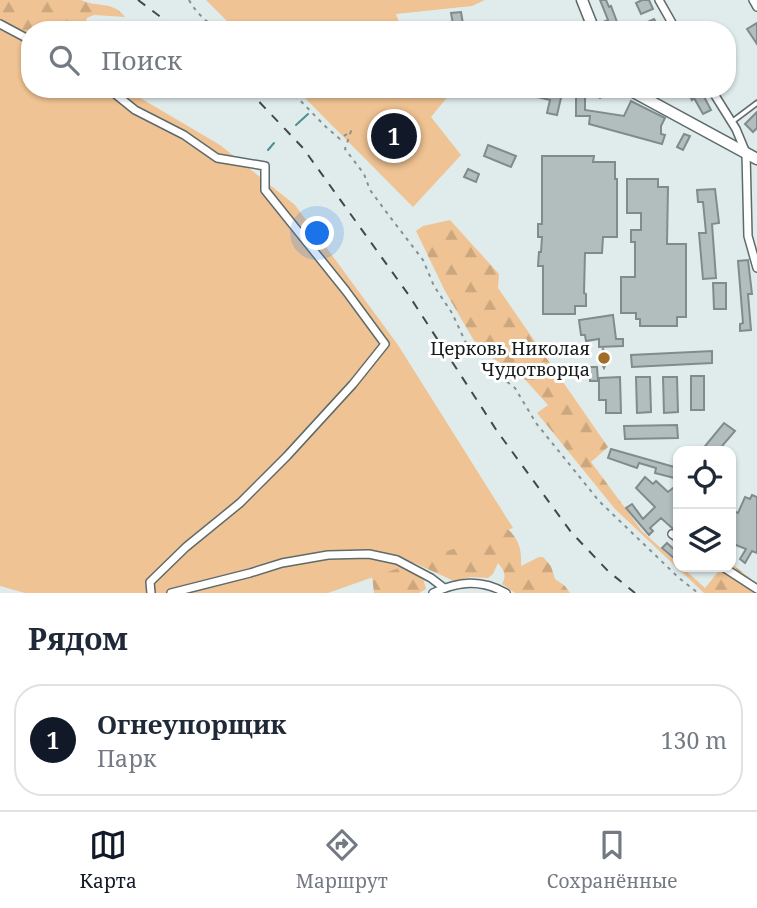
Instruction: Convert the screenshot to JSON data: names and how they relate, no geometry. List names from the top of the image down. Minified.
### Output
{"places":["Церковь Николая Чудотворца"],"page":{"search":"Поиск","pins":"1","heading":"Рядом","list":[{"mark":"1","name":"Огнеупорщик","note":"Парк","value":"130 m"}],"nav":["Карта","Маршрут","Сохранённые"]}}
